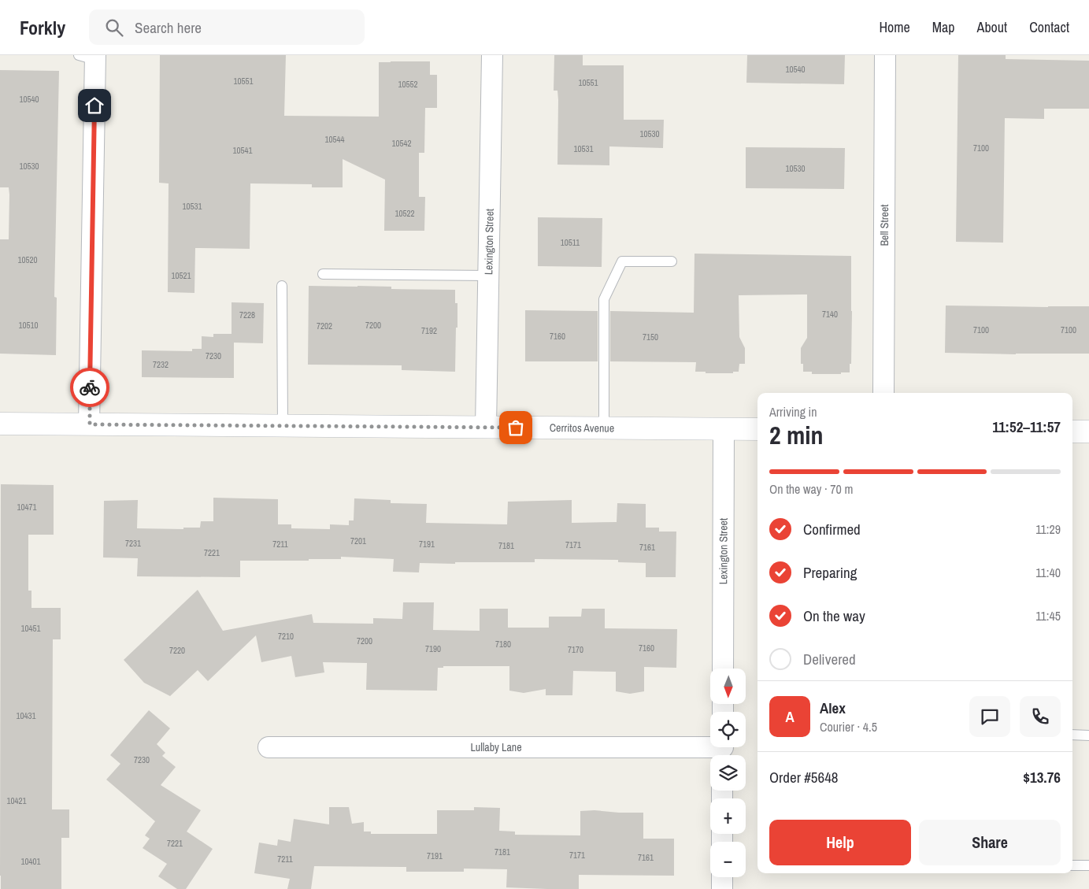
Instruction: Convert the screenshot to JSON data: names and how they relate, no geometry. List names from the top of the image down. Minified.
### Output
{"streets":{"main road":["Cerritos Avenue"],"street":["Bell Street","Lexington Street","Lullaby Lane"]},"crossings":[["Lexington Street","Cerritos Avenue"]],"house_numbers":["10540","10551","10551","10552","10540","10530","10544","10542","7100","10531","10541","10530","10530","10531","10522","10511","10520","10521","7140","7228","10510","7200","7202","7100","7100","7192","7160","7150","7230","7232","10471","7201","7231","7211","7191","7171","7181","7161","7221","10451","7210","7200","7180","7160","7190","7170","7220","10431","7230","10421","7221","7181","7171","7191","7161","7211","10401"],"north":"bottom","page":{"header":"Forkly","search":"Search here","nav":["Home","Map","About","Contact"],"heading":["2 min","Arriving in","11:52–11:57"],"panel":["Alex","Courier · 4.5","Order #5648","$13.76"],"bar":"On the way · 70 m","list":[["Confirmed","11:29"],["Preparing","11:40"],["On the way","11:45"],"Delivered"],"map_buttons":["+","−"],"round":"A","buttons":["Help","Share"]}}
